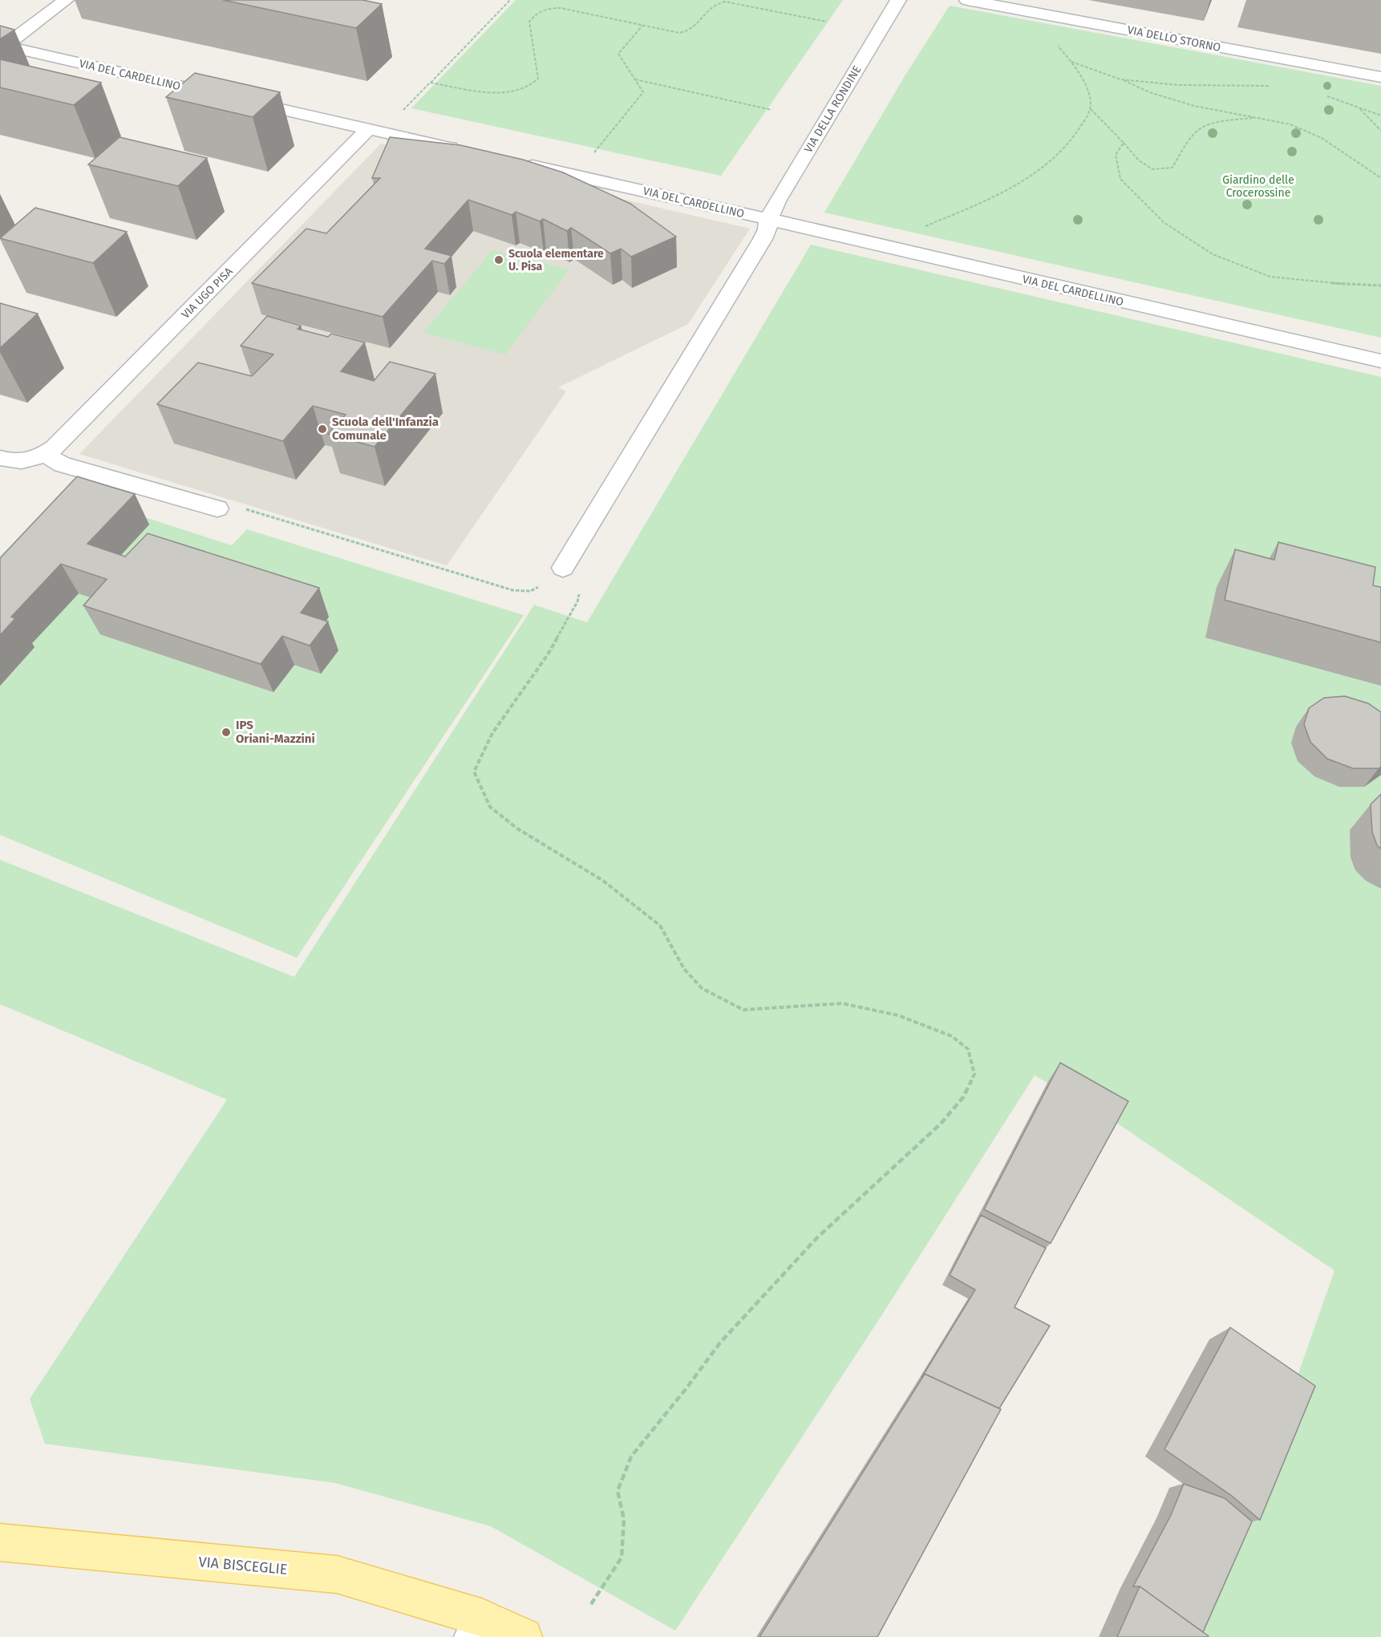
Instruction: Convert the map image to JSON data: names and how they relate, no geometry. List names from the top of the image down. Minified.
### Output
{"streets":{"main road":["VIA BISCEGLIE"],"street":["VIA DELLO STORNO","VIA DEL CARDELLINO","VIA DELLA RONDINE","VIA UGO PISA"]},"crossings":[["VIA DEL CARDELLINO","VIA DELLA RONDINE"],["VIA DEL CARDELLINO","VIA UGO PISA"]],"parks":["Giardino delle Crocerossine"],"places":["Scuola elementare U. Pisa","Scuola dell'Infanzia Comunale","IPS Oriani-Mazzini"]}
